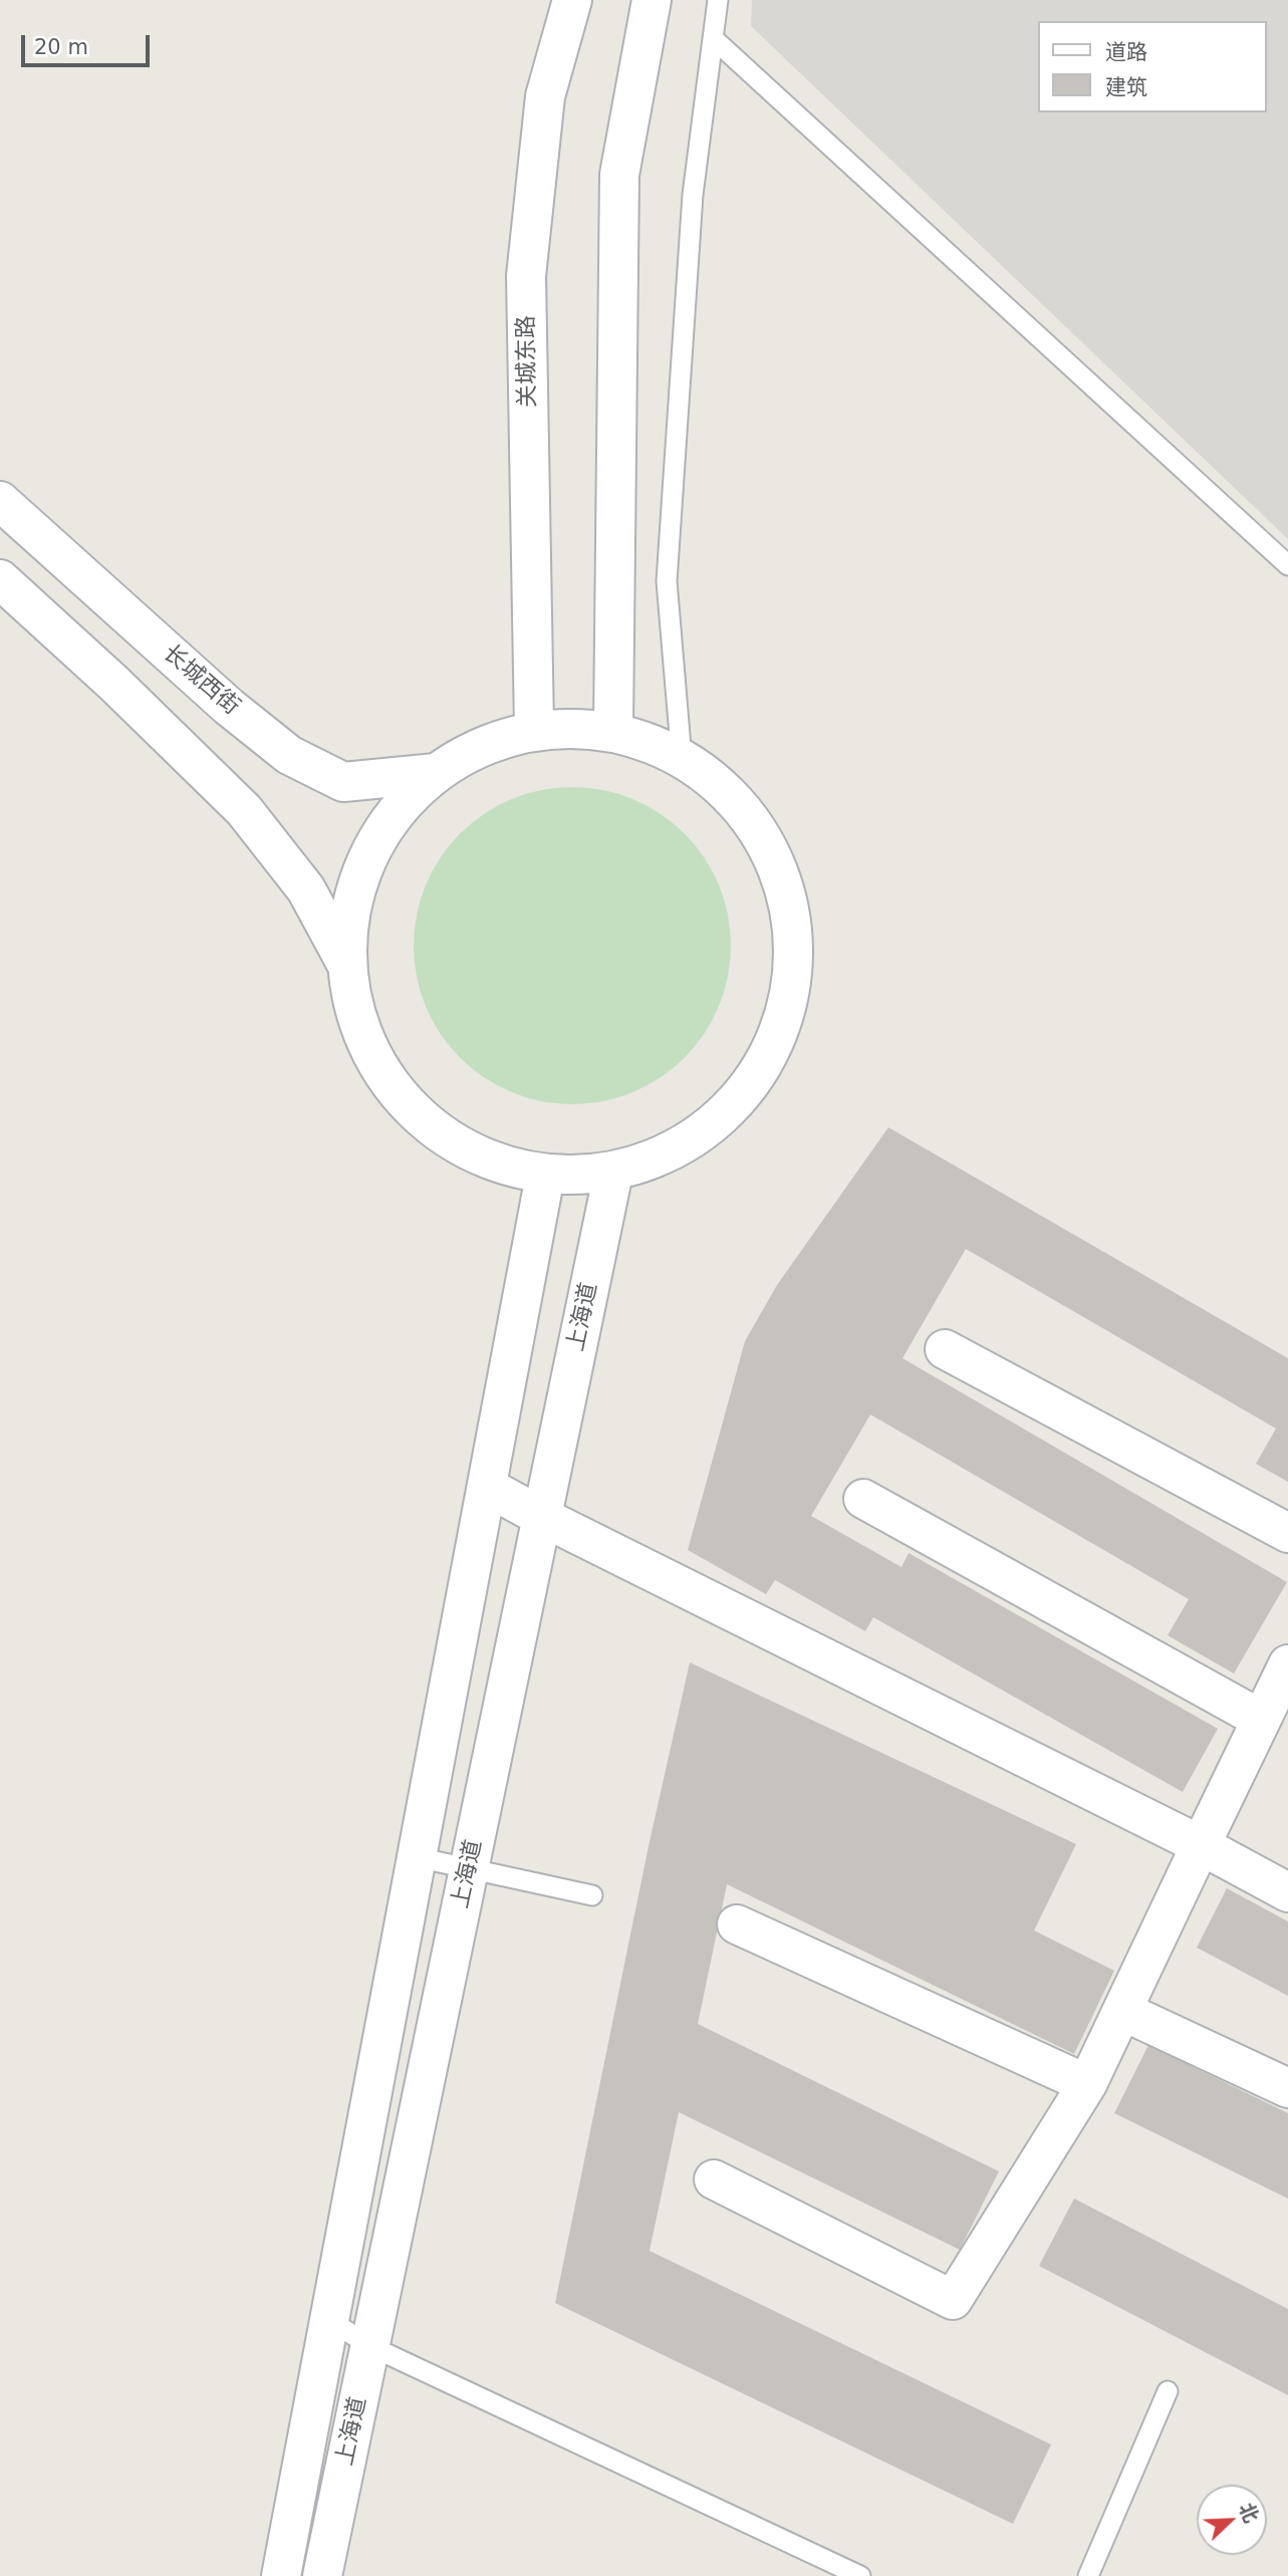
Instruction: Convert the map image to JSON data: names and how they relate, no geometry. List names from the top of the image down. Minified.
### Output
{"streets":{"main road":["关城东路","长城西街","上海道"]},"legend":["道路","建筑"],"scale_bar":"20 m","north":"top right"}
